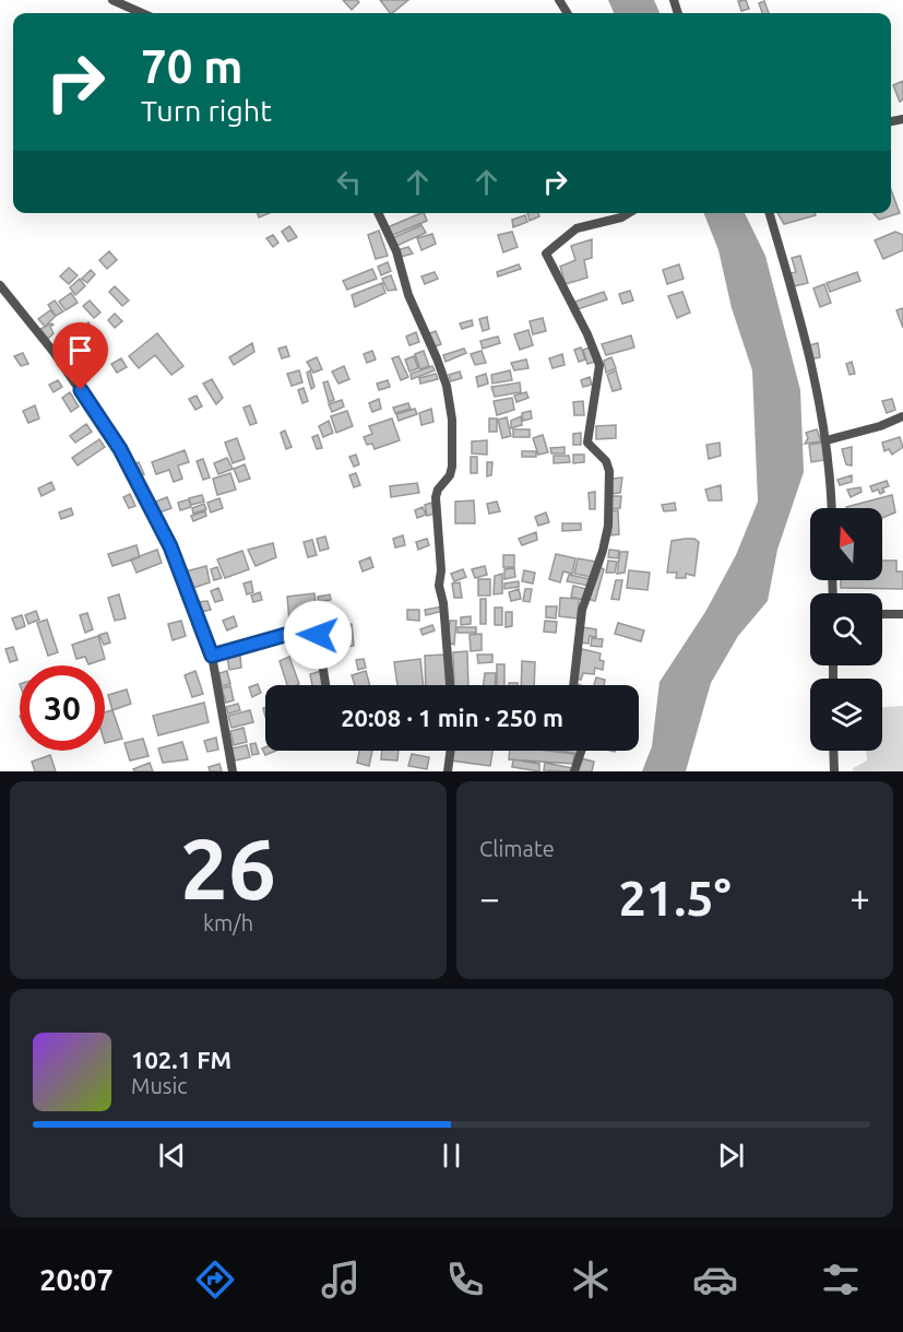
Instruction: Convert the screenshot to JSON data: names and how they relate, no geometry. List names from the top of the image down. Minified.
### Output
{"north":"top","page":{"turn":["70 m","Turn right"],"limit":"30","trip":"20:08 · 1 min · 250 m","tile":[["26","km/h"],"Climate"],"heat":["−","21.5°","+"],"song":["102.1 FM","Music"],"tabs":"20:07"}}
